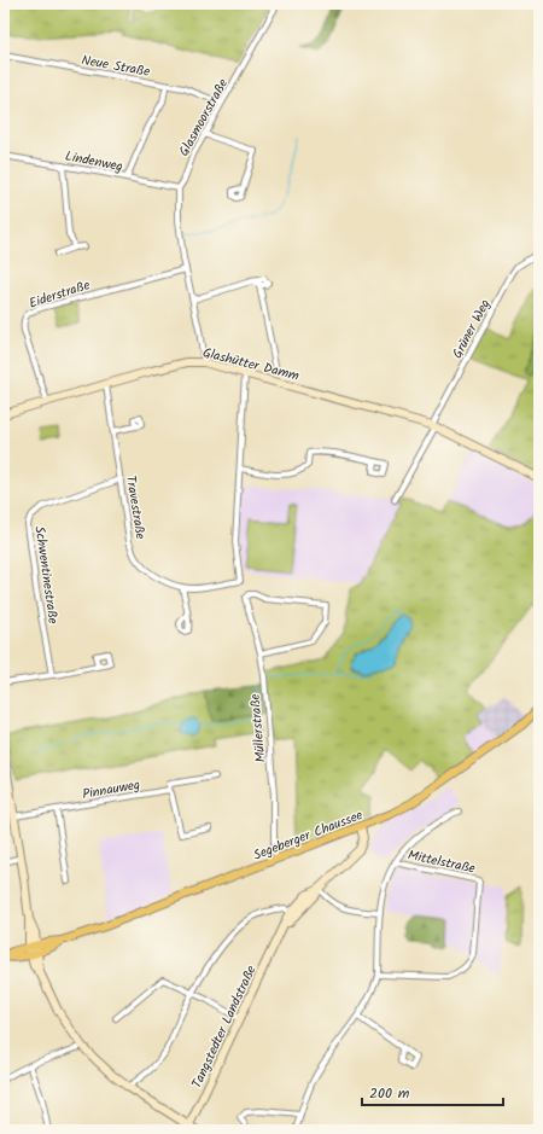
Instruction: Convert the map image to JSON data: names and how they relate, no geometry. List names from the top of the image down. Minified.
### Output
{"streets":{"main road":["Segeberger Chaussee"],"street":["Neue Straße","Glasmoorstraße","Lindenweg","Eiderstraße","Grüner Weg","Glashütter Damm","Travestraße","Schwentinestraße","Müllerstraße","Pinnauweg","Mittelstraße","Tangstedter Landstraße"]},"crossings":[["Neue Straße","Glasmoorstraße"],["Glasmoorstraße","Lindenweg"],["Glasmoorstraße","Eiderstraße"],["Glasmoorstraße","Glashütter Damm"],["Eiderstraße","Glashütter Damm"],["Grüner Weg","Glashütter Damm"],["Glashütter Damm","Travestraße"],["Travestraße","Schwentinestraße"],["Müllerstraße","Segeberger Chaussee"],["Segeberger Chaussee","Tangstedter Landstraße"]],"scale_bar":"200 m"}
